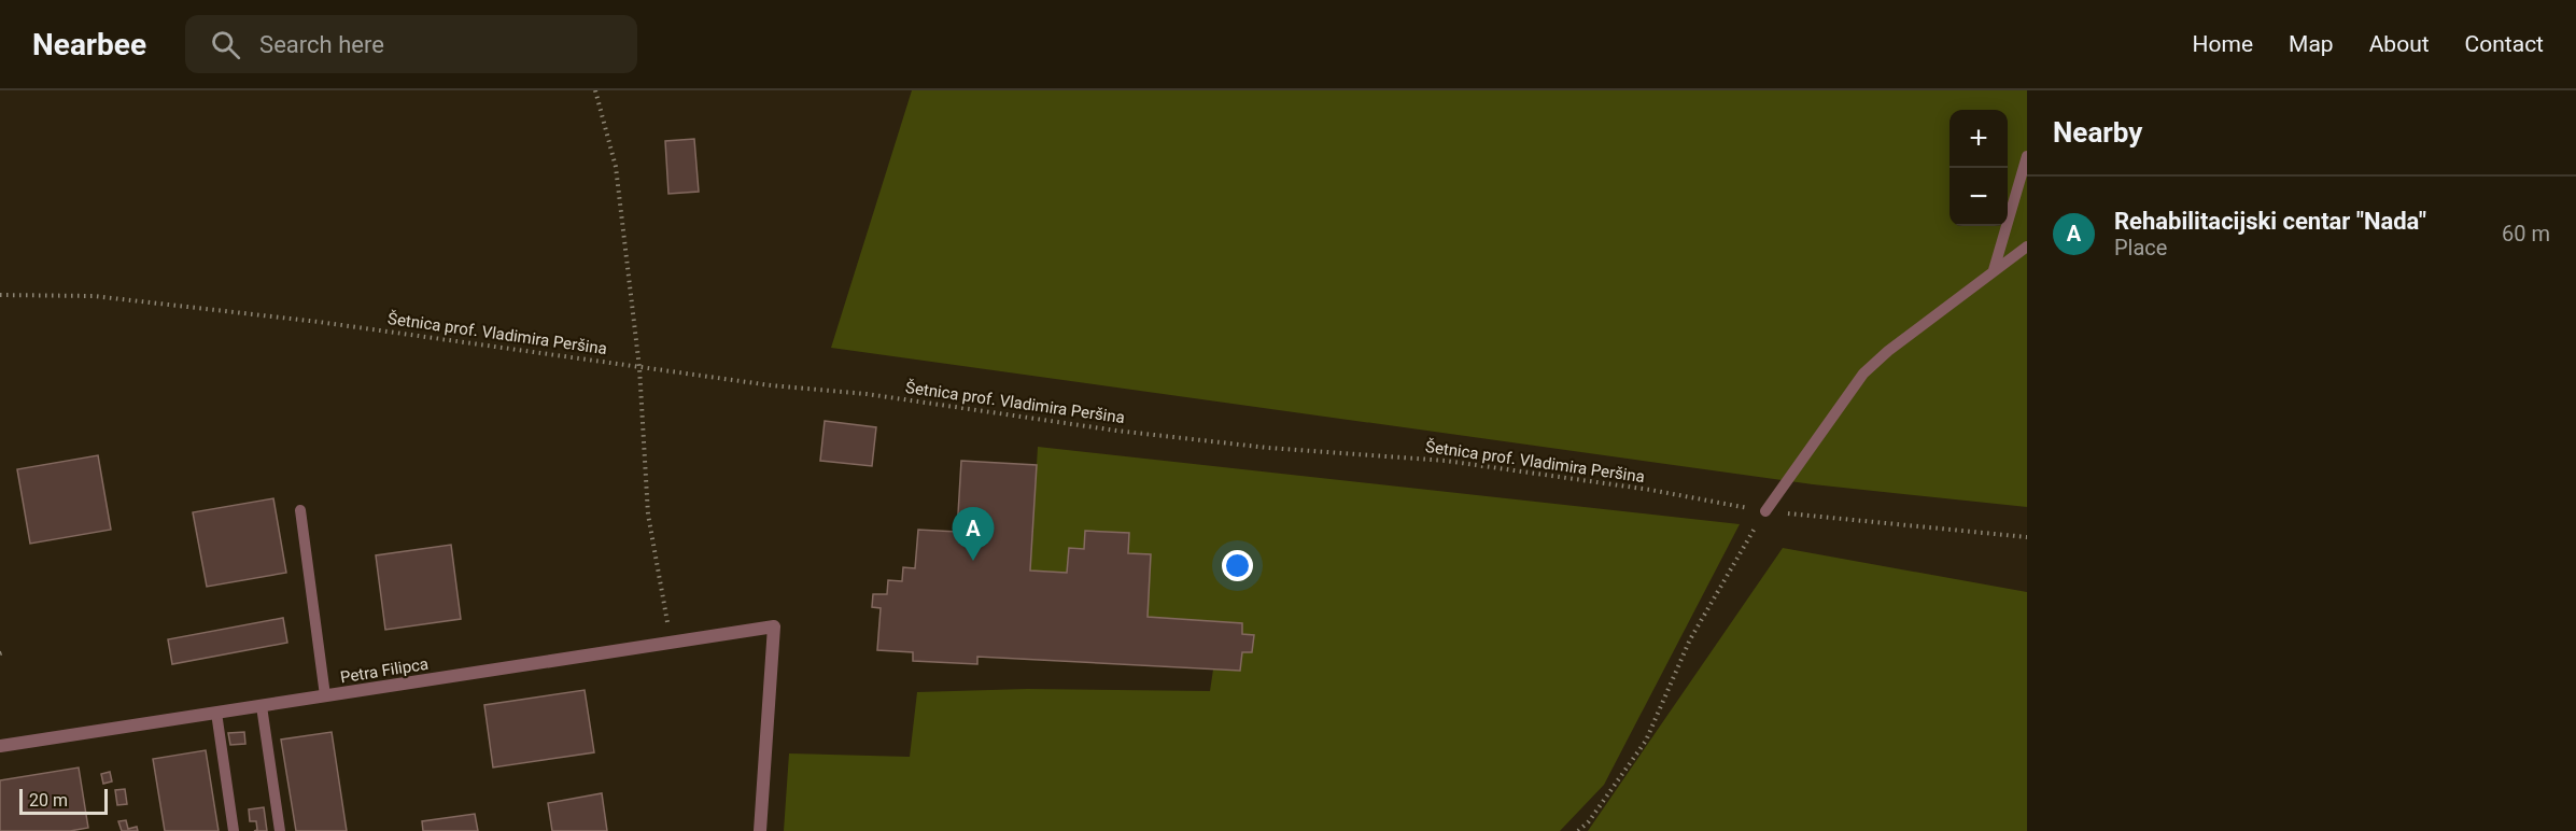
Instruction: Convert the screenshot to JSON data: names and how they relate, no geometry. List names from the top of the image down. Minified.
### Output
{"streets":{"street":["Petra Filipca"],"path":["Šetnica prof. Vladimira Peršina"]},"scale_bar":"20 m","page":{"header":"Nearbee","search":"Search here","nav":["Home","Map","About","Contact"],"heading":"Nearby","map_buttons":["+","−"],"list":[{"mark":"A","name":"Rehabilitacijski centar \"Nada\"","note":"Place","value":"60 m"}],"pins":"A","scale":"20 m"}}
